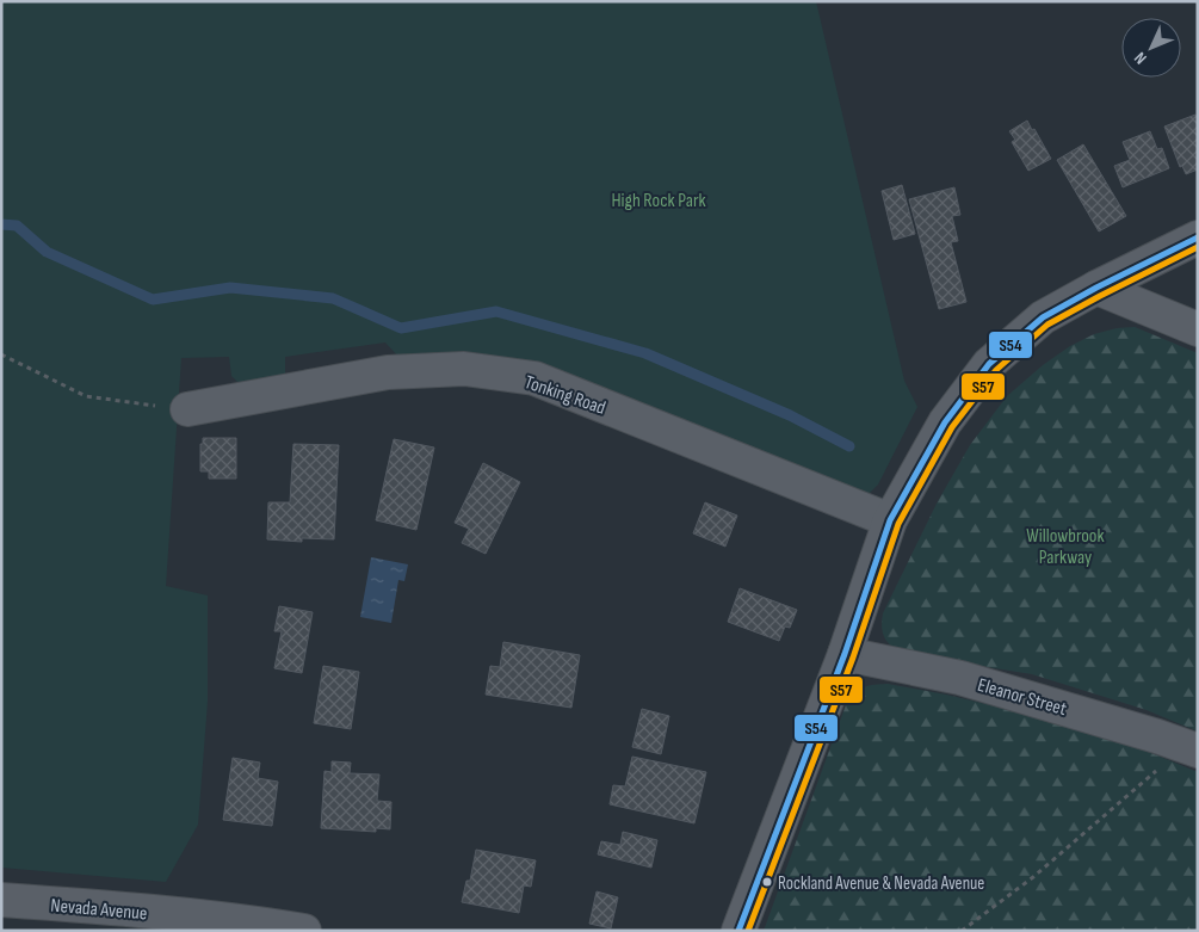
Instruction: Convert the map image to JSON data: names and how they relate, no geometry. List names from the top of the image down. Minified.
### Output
{"streets":{"street":["Tonking Road","Eleanor Street","Nevada Avenue"]},"parks":["High Rock Park","Willowbrook Parkway"],"places":["Rockland Avenue & Nevada Avenue"],"lines":["transit line S54","transit line S57"],"north":"bottom left"}
